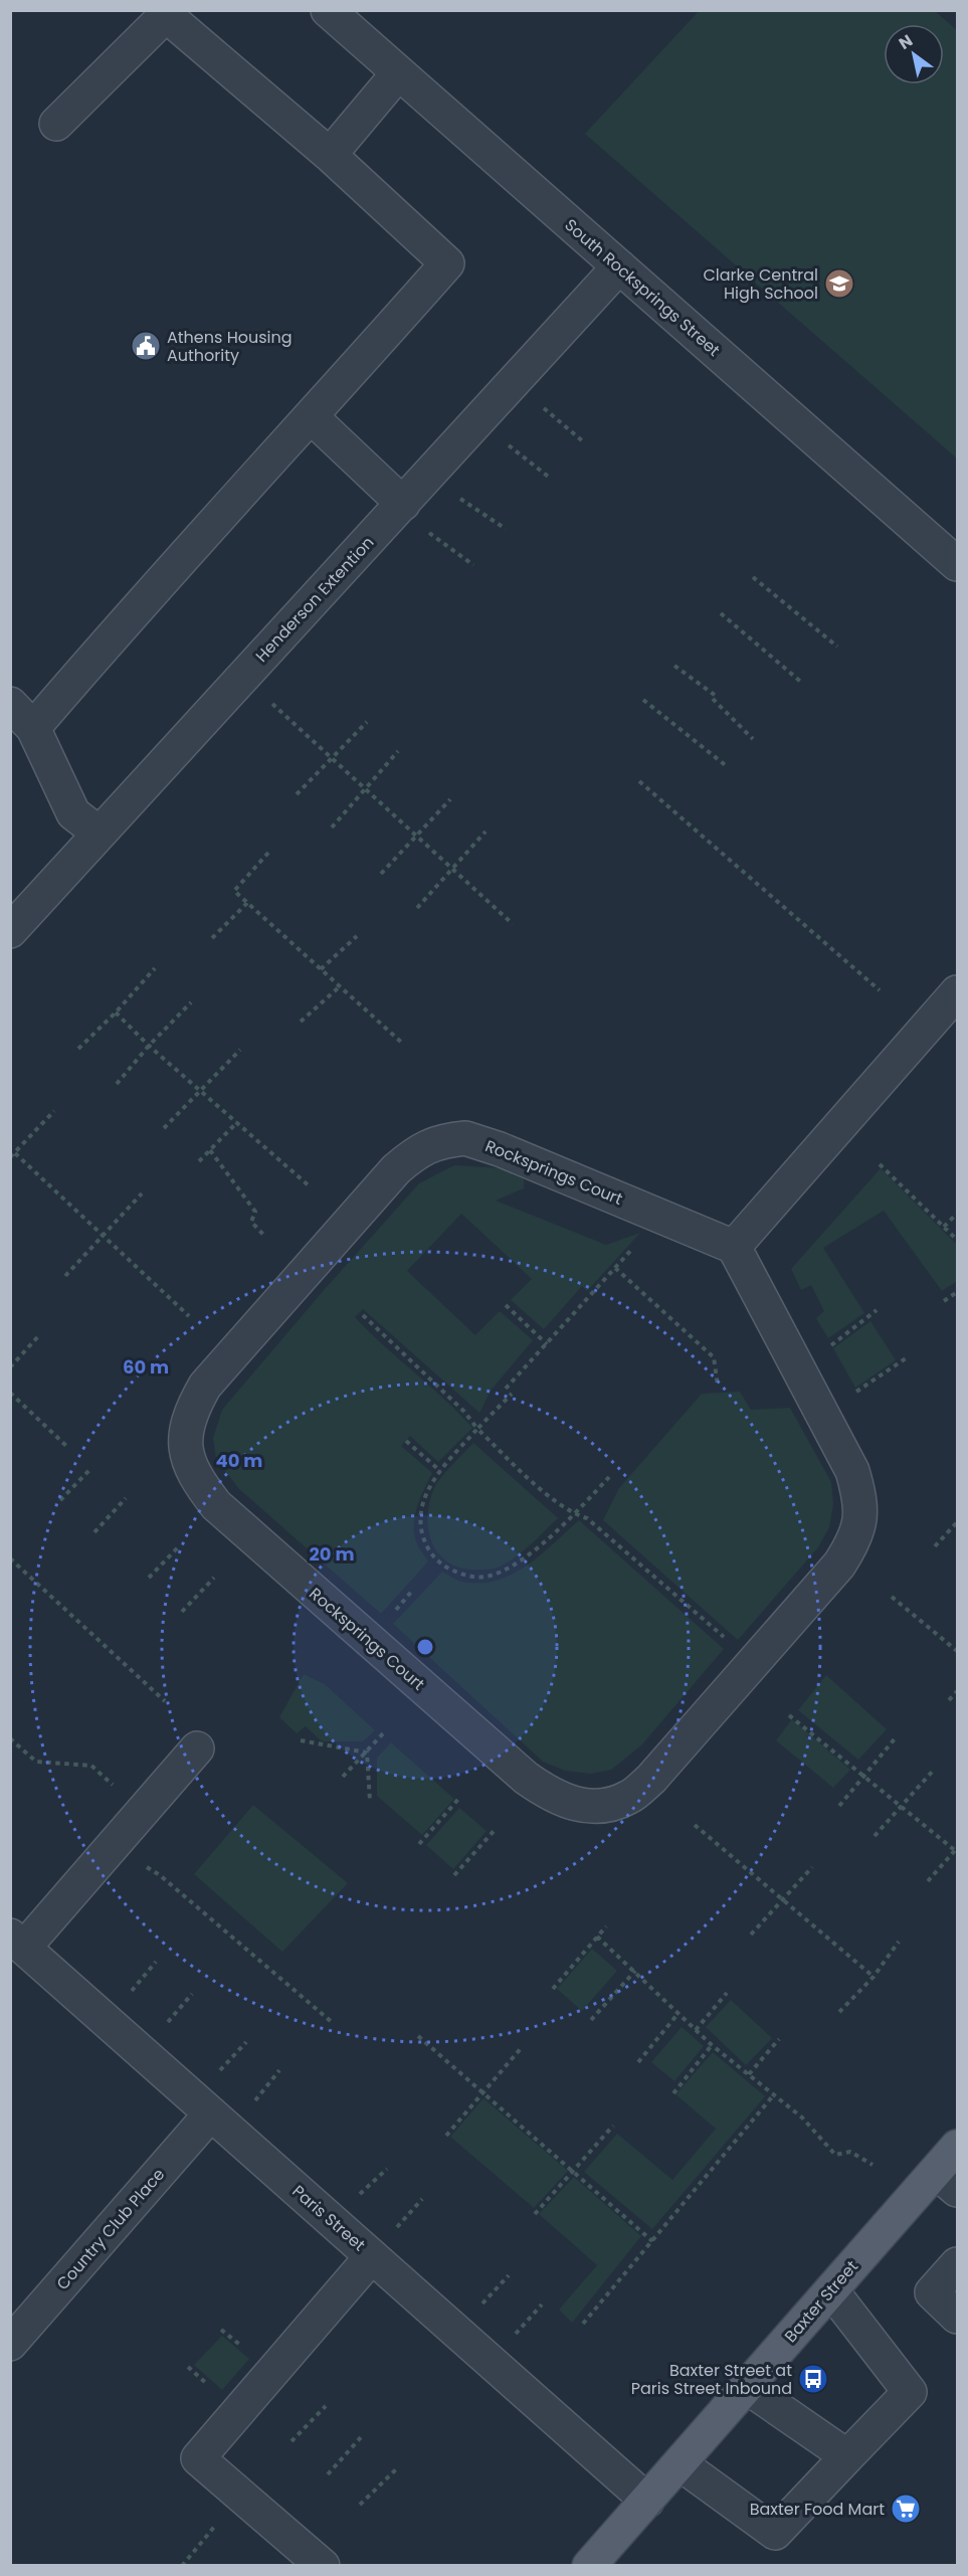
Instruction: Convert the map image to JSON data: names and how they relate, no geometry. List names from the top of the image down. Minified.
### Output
{"streets":{"main road":["Baxter Street"],"street":["South Rocksprings Street","Henderson Extention","Rocksprings Court","Paris Street","Country Club Place"]},"crossings":[["South Rocksprings Street","Henderson Extention"],["Paris Street","Country Club Place"],["Paris Street","Baxter Street"]],"places":{"school or university":["Clarke Central High School"],"public building":["Athens Housing Authority"],"bus stop":["Baxter Street at Paris Street Inbound"],"supermarket":["Baxter Food Mart"]},"north":"top left","rings":["60 m","40 m","20 m"]}
